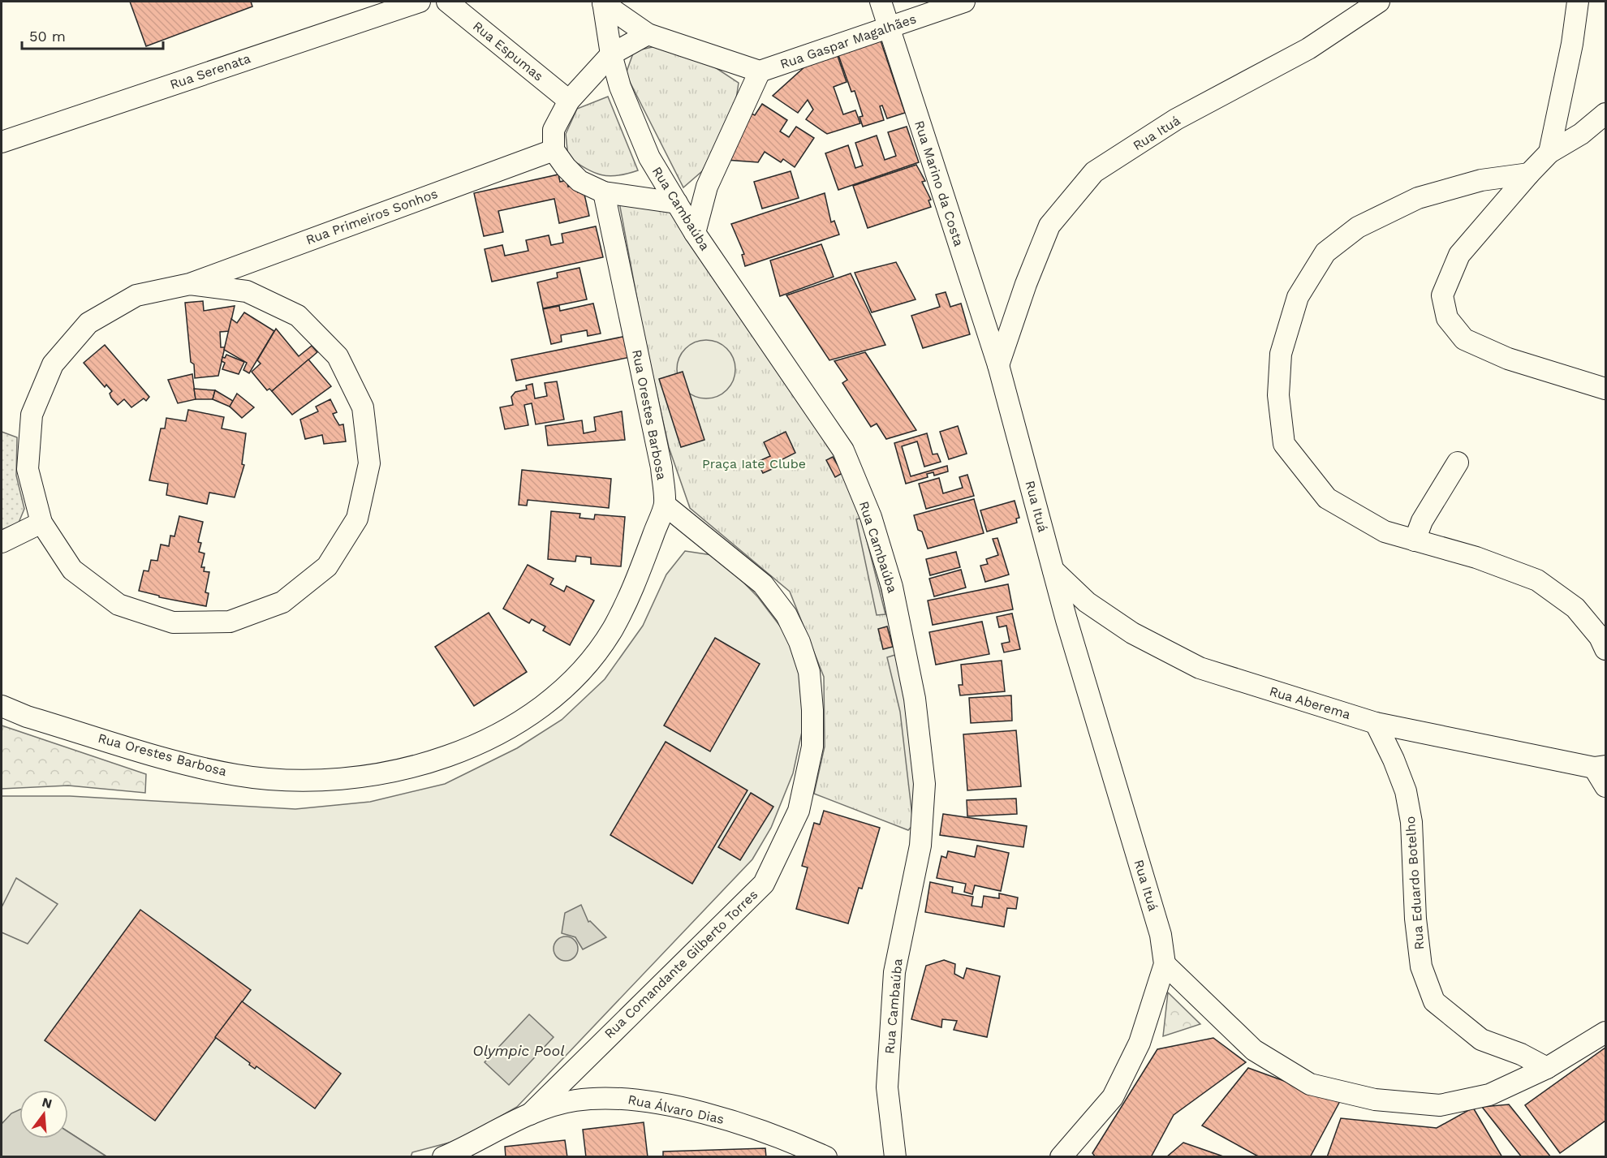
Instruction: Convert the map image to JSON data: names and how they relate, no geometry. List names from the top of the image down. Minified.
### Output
{"streets":{"street":["Rua Gaspar Magalhães","Rua Espumas","Rua Serenata","Rua Ituá","Rua Marino da Costa","Rua Cambaúba","Rua Primeiros Sonhos","Rua Orestes Barbosa","Rua Aberema","Rua Eduardo Botelho","Rua Comandante Gilberto Torres","Rua Álvaro Dias"]},"crossings":[["Rua Gaspar Magalhães","Rua Marino da Costa"],["Rua Ituá","Rua Marino da Costa"],["Rua Ituá","Rua Aberema"],["Rua Orestes Barbosa","Rua Comandante Gilberto Torres"],["Rua Aberema","Rua Eduardo Botelho"],["Rua Comandante Gilberto Torres","Rua Álvaro Dias"]],"water":["Olympic Pool"],"parks":["Praça Iate Clube"],"scale_bar":"50 m","north":"top"}
